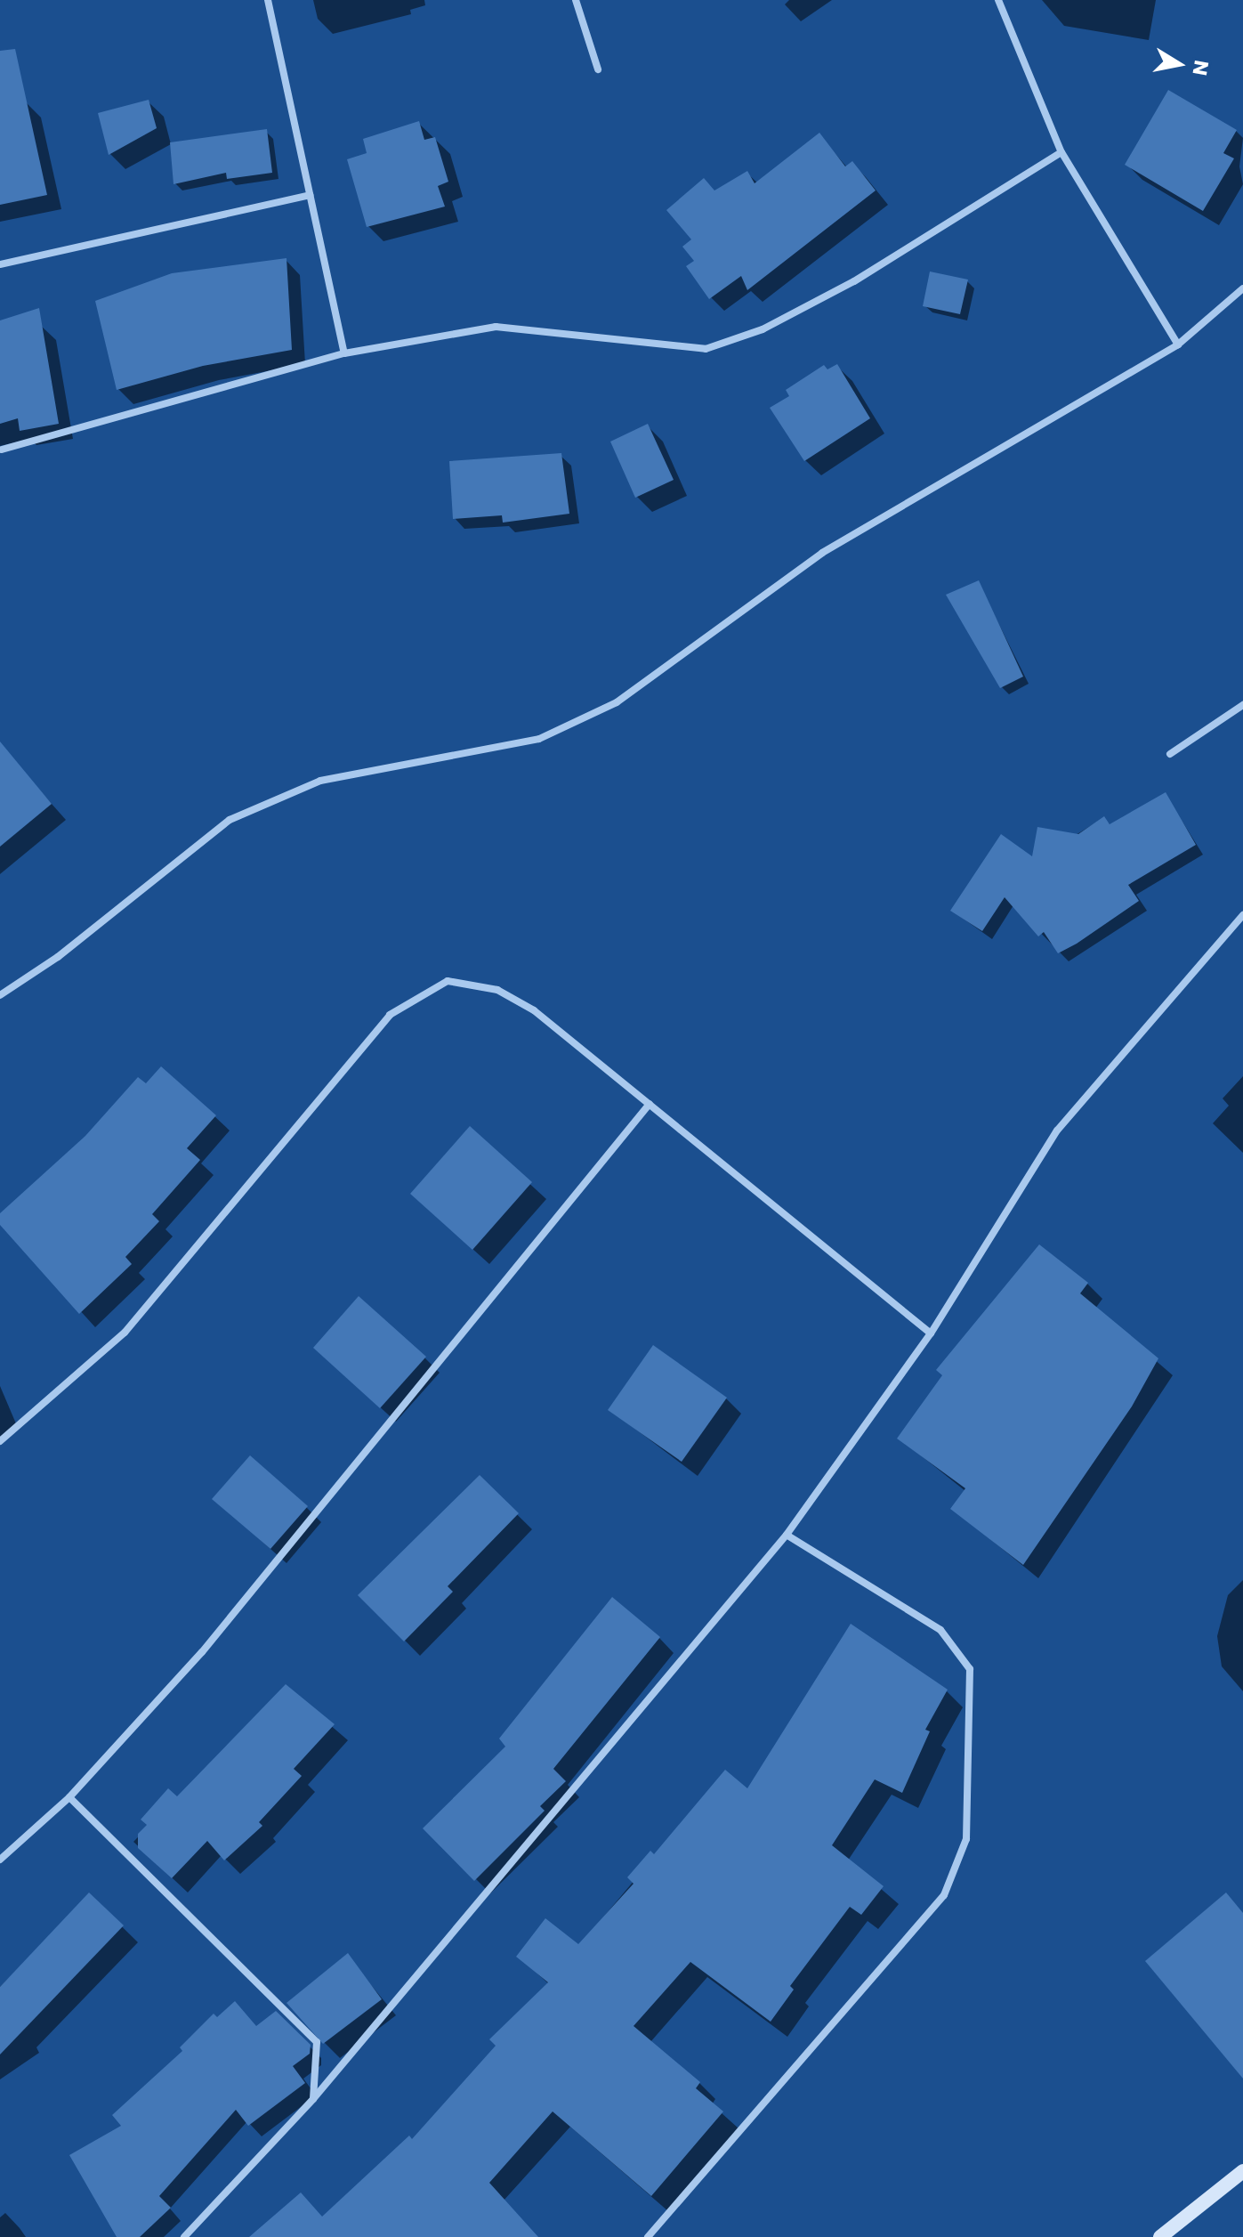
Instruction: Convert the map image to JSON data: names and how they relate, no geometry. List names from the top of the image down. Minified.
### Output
{"north":"right"}
